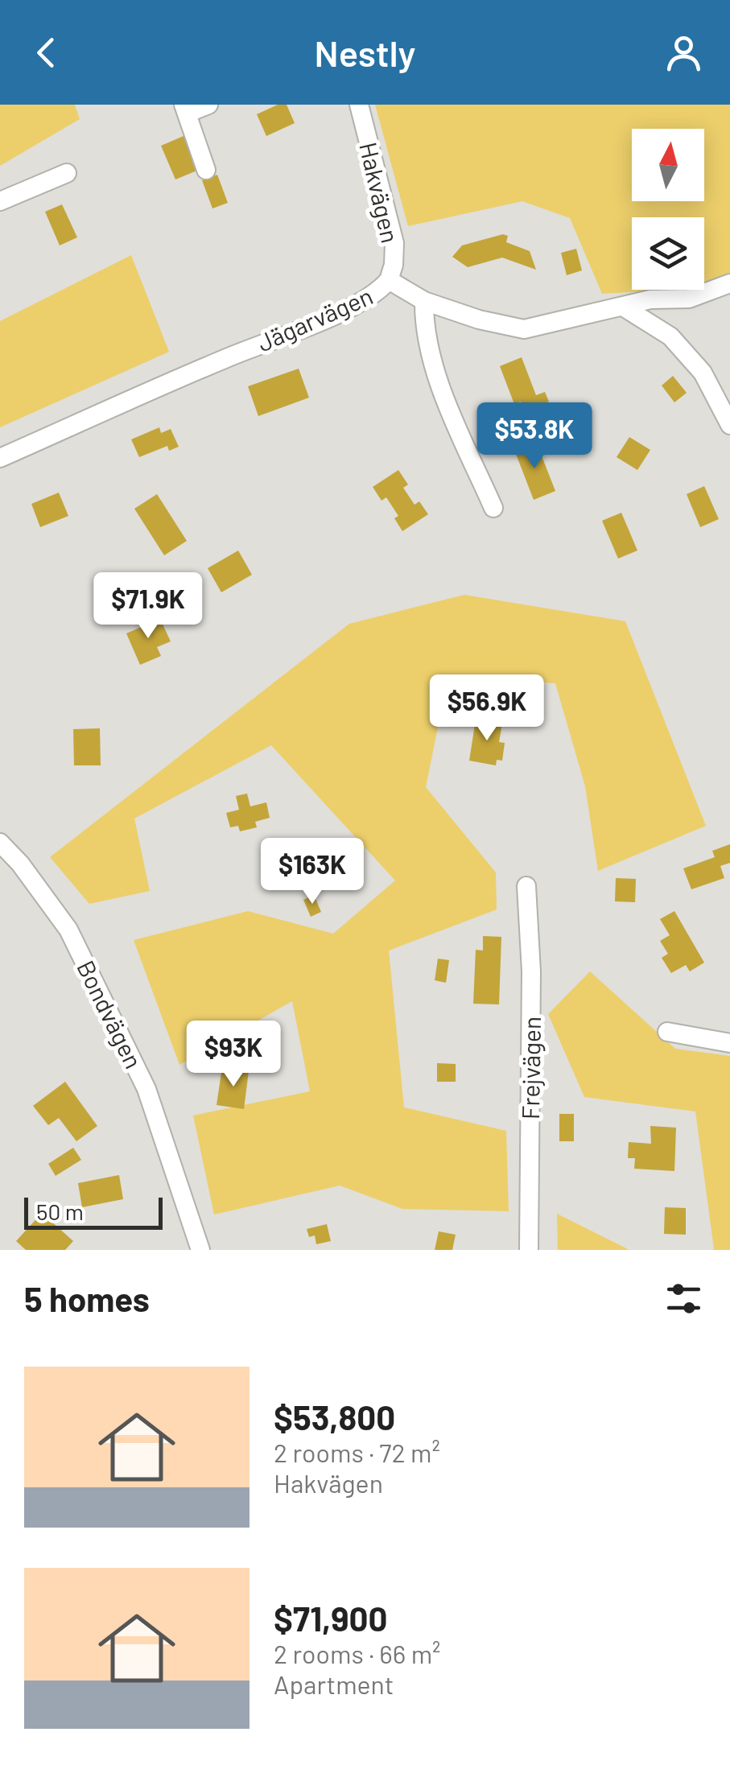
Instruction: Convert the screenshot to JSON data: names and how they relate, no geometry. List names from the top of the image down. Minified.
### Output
{"streets":{"street":["Hakvägen","Jägarvägen","Bondvägen","Frejvägen"]},"crossings":[["Hakvägen","Jägarvägen"]],"scale_bar":"50 m","north":"top","page":{"header":"Nestly","price":["$53.8K","$71.9K","$56.9K","$163K","$93K"],"scale":"50 m","heading":"5 homes","list":[{"name":"$53,800","note":"2 rooms · 72 m² · Hakvägen"},{"name":"$71,900","note":"2 rooms · 66 m² · Apartment"}]}}
